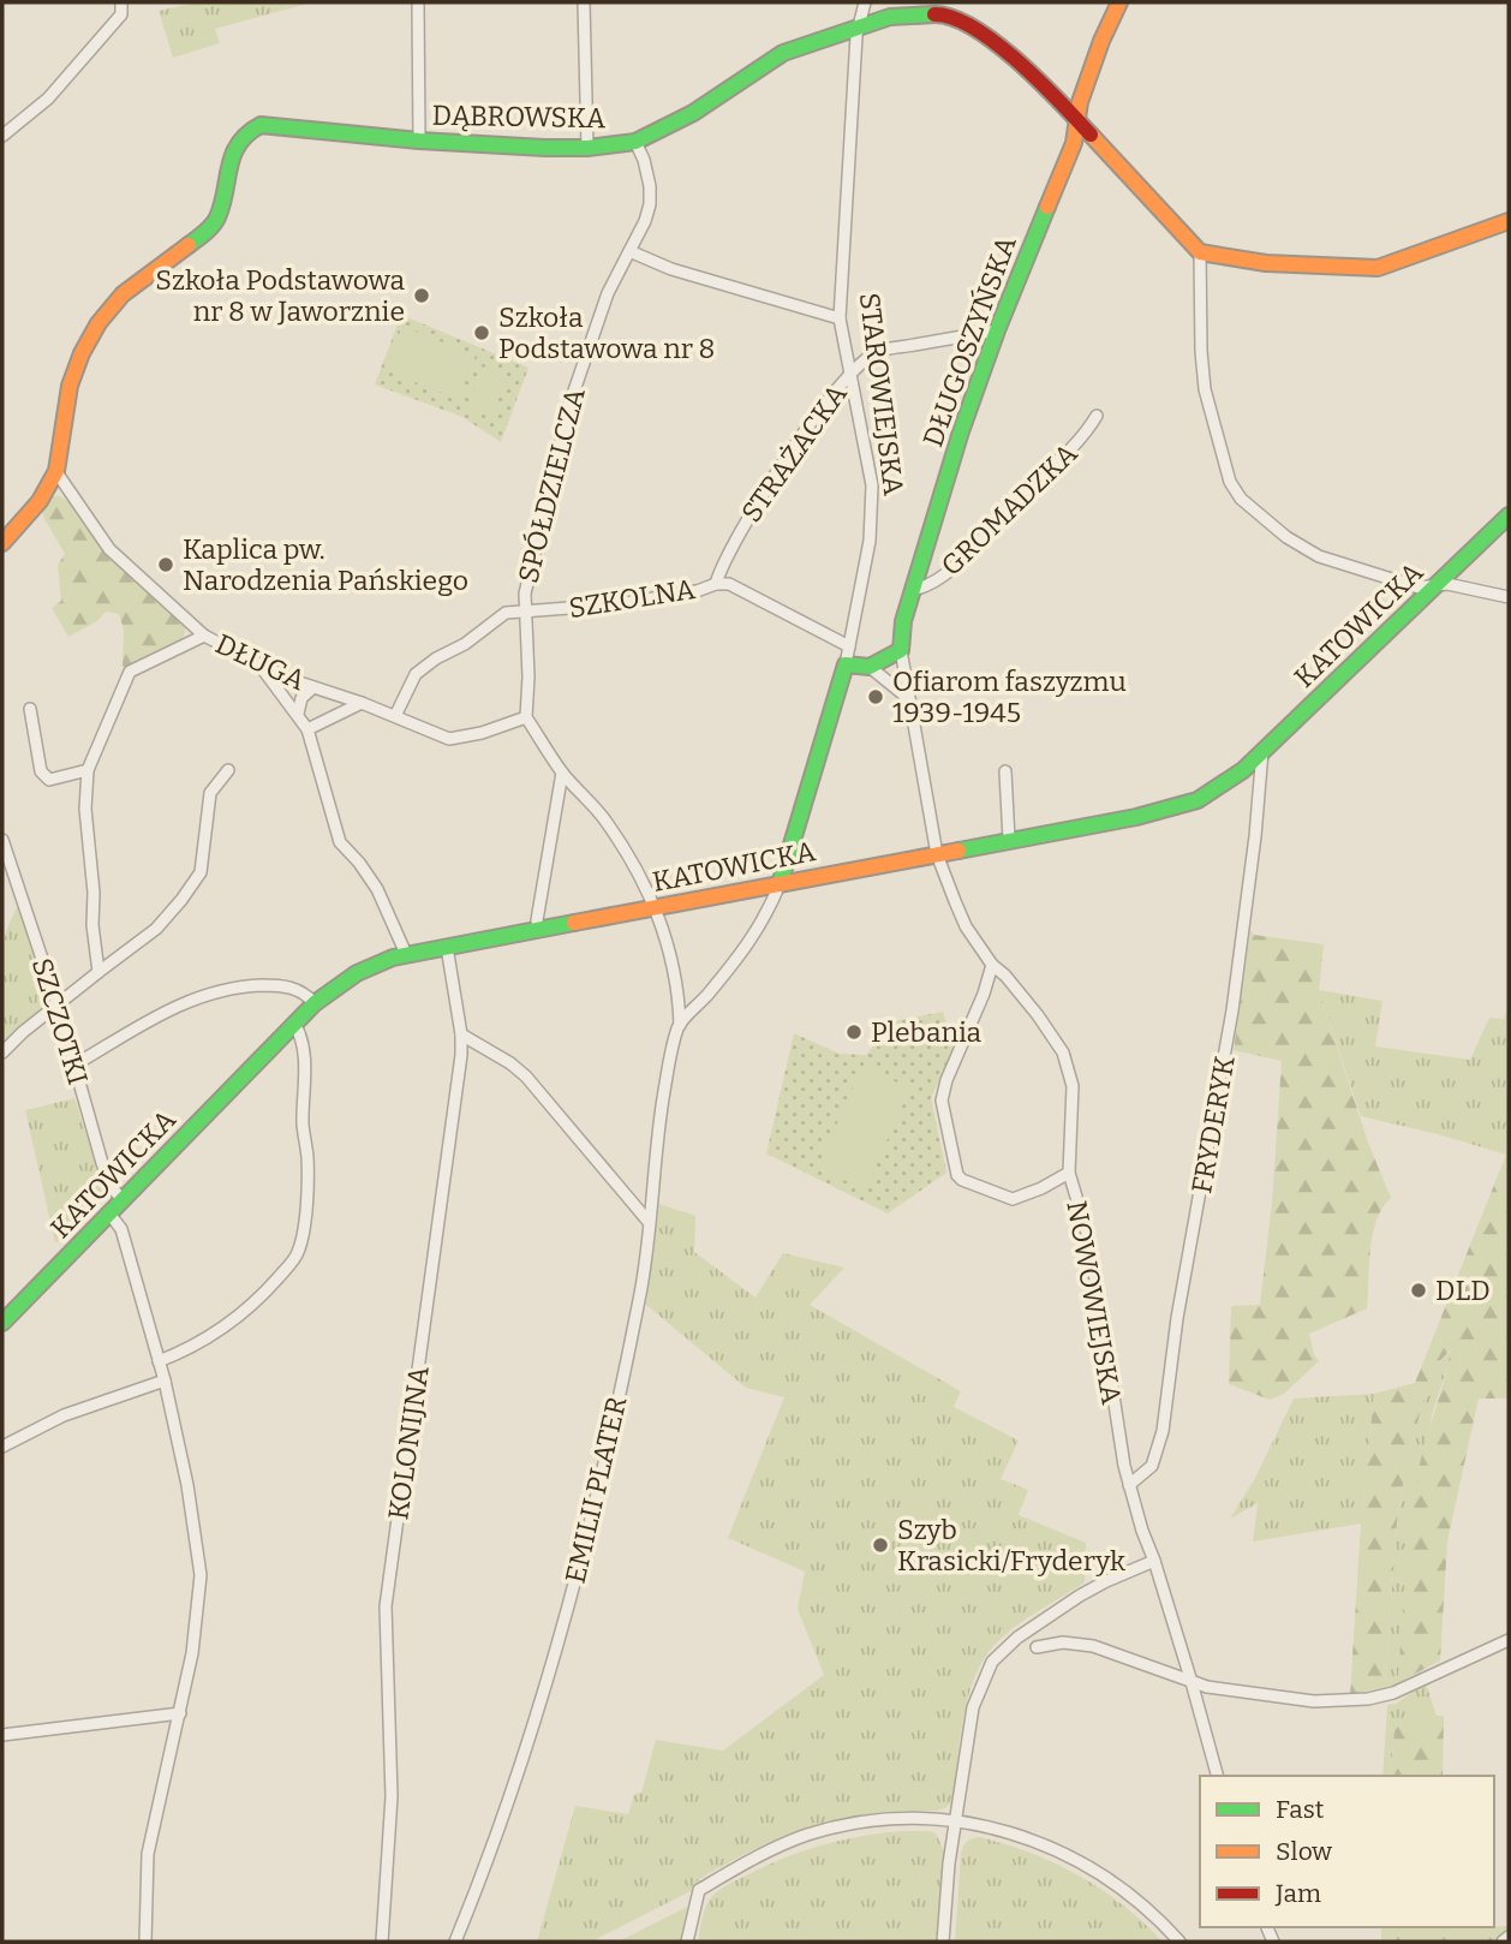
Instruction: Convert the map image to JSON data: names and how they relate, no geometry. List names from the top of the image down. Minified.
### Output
{"streets":{"street":["DĄBROWSKA","DŁUGOSZYŃSKA","STAROWIEJSKA","STRAŻACKA","SPÓŁDZIELCZA","GROMADZKA","SZKOLNA","KATOWICKA","DŁUGA","SZCZOTKI","FRYDERYK","NOWOWIEJSKA","KOLONIJNA","EMILII PLATER"]},"crossings":[["DĄBROWSKA","DŁUGOSZYŃSKA"],["DĄBROWSKA","STAROWIEJSKA"],["DĄBROWSKA","SPÓŁDZIELCZA"],["DĄBROWSKA","DŁUGA"],["DŁUGOSZYŃSKA","STRAŻACKA"],["DŁUGOSZYŃSKA","GROMADZKA"],["DŁUGOSZYŃSKA","KATOWICKA"],["DŁUGOSZYŃSKA","NOWOWIEJSKA"],["STAROWIEJSKA","STRAŻACKA"],["STAROWIEJSKA","SZKOLNA"],["STAROWIEJSKA","KATOWICKA"],["STAROWIEJSKA","EMILII PLATER"],["STRAŻACKA","SZKOLNA"],["SPÓŁDZIELCZA","SZKOLNA"],["SPÓŁDZIELCZA","DŁUGA"],["SZKOLNA","DŁUGA"],["KATOWICKA","SZCZOTKI"],["KATOWICKA","FRYDERYK"],["KATOWICKA","NOWOWIEJSKA"],["KATOWICKA","KOLONIJNA"],["KATOWICKA","EMILII PLATER"],["FRYDERYK","NOWOWIEJSKA"]],"places":["Szkoła Podstawowa nr 8 w Jaworznie","Szkoła Podstawowa nr 8","Kaplica pw. Narodzenia Pańskiego","Ofiarom faszyzmu 1939-1945","Plebania","DLD","Szyb Krasicki/Fryderyk"],"legend":["Fast","Slow","Jam"]}
